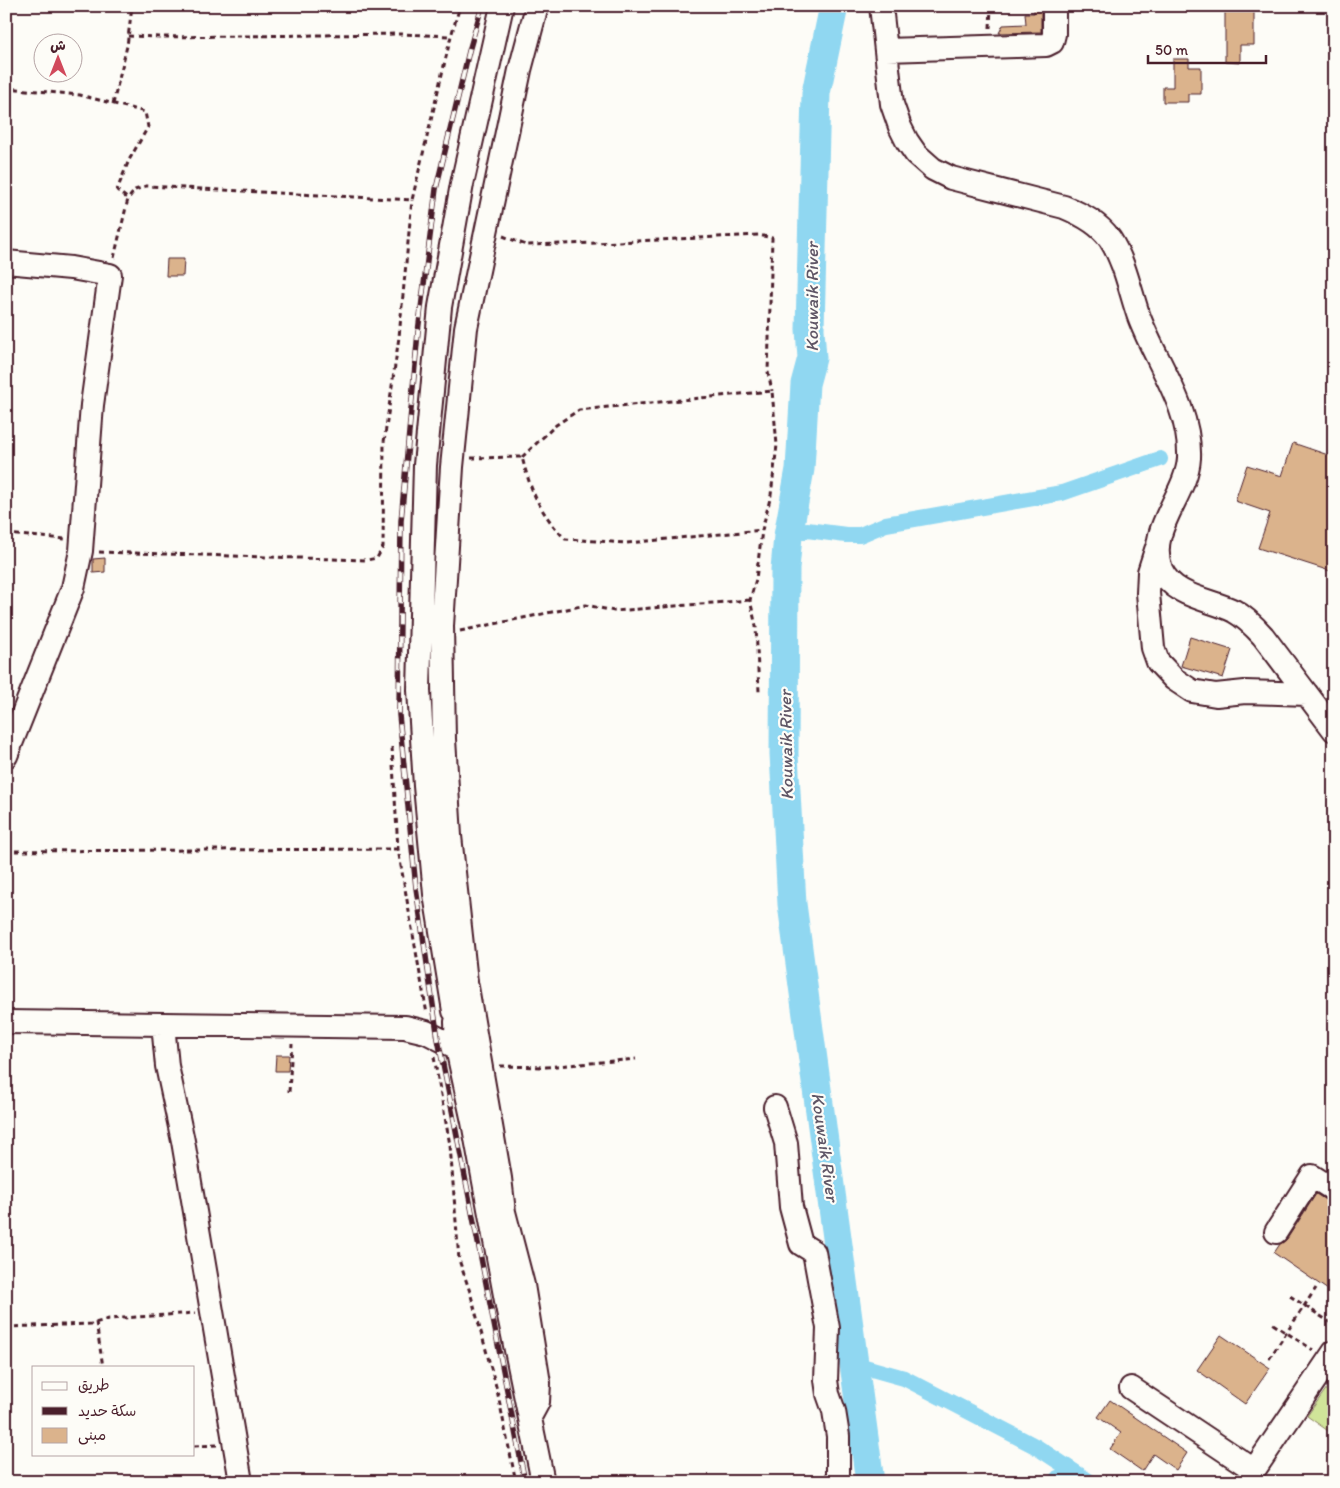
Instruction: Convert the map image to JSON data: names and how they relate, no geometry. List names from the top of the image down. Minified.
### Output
{"water":["Kouwaik River"],"legend":["طريق","سكة حديد","مبنى"],"scale_bar":"50 m","north":"top"}
